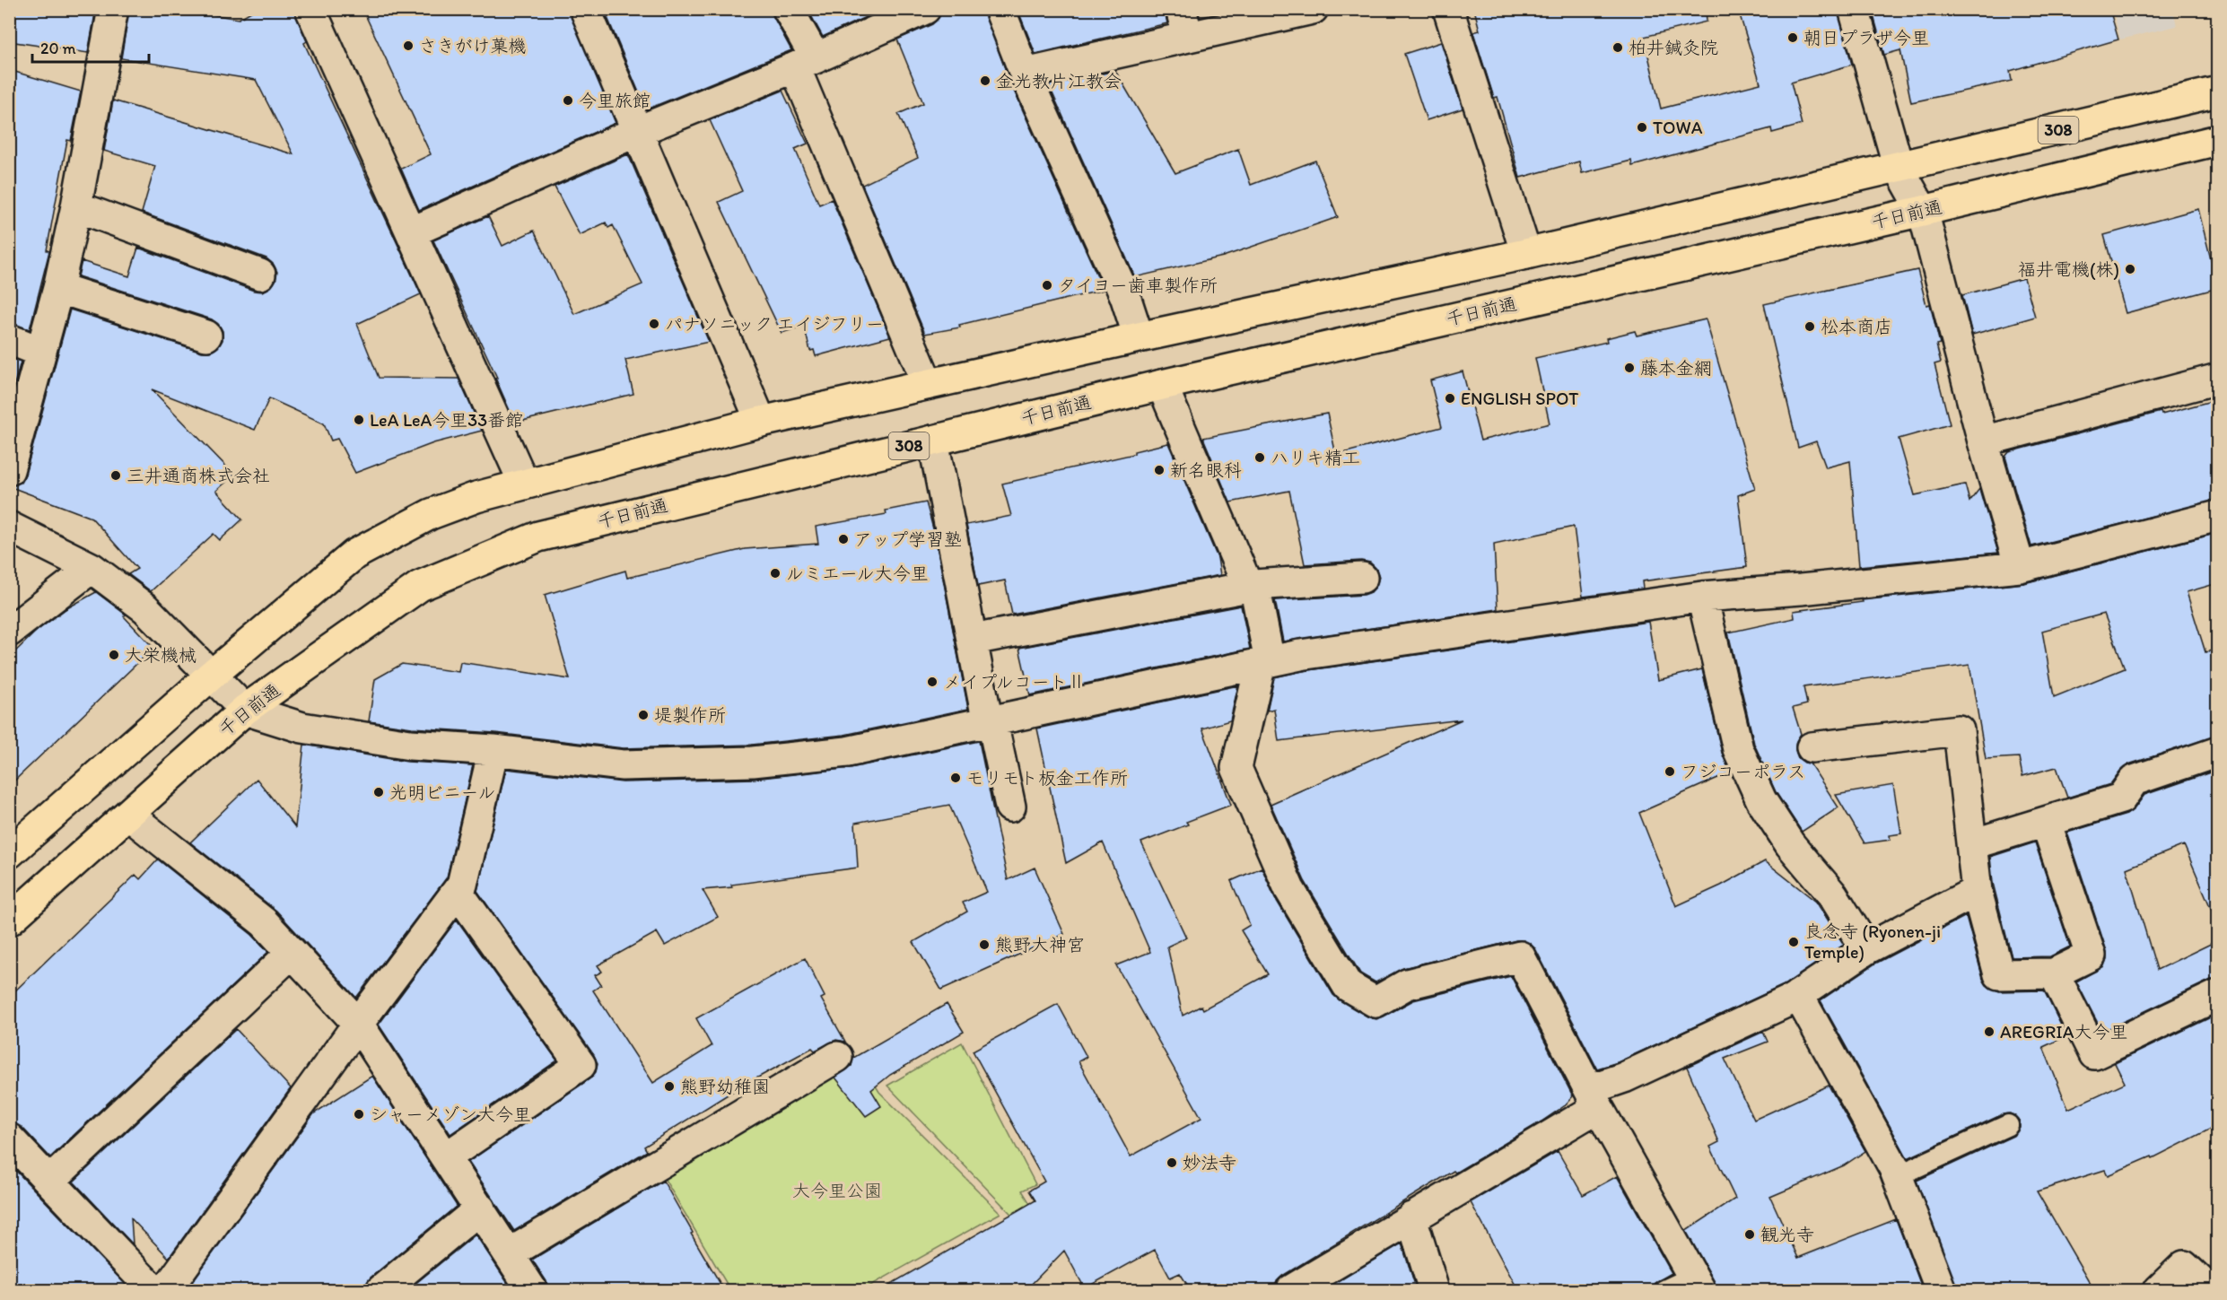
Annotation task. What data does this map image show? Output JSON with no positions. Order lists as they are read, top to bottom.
{
  "streets": {
    "highway": ["308", "千日前通"]
  },
  "parks": ["大今里公園"],
  "places": [
    "朝日プラザ今里",
    "さきがけ菓機",
    "柏井鍼灸院",
    "金光教片江教会",
    "今里旅館",
    "TOWA",
    "福井電機(株)",
    "タイヨー歯車製作所",
    "パナソニック エイジフリー",
    "松本商店",
    "藤本金網",
    "ENGLISH SPOT",
    "LeA LeA今里33番館",
    "ハリキ精工",
    "新名眼科",
    "三井通商株式会社",
    "アップ学習塾",
    "ルミエール大今里",
    "大栄機械",
    "メイプルコートⅡ",
    "堤製作所",
    "フジコーポラス",
    "モリモト板金工作所",
    "光明ビニール",
    "良念寺 (Ryonen-ji Temple)",
    "熊野大神宮",
    "AREGRIA大今里",
    "熊野幼稚園",
    "シャーメゾン大今里",
    "妙法寺",
    "観光寺"
  ],
  "scale_bar": "20 m"
}
